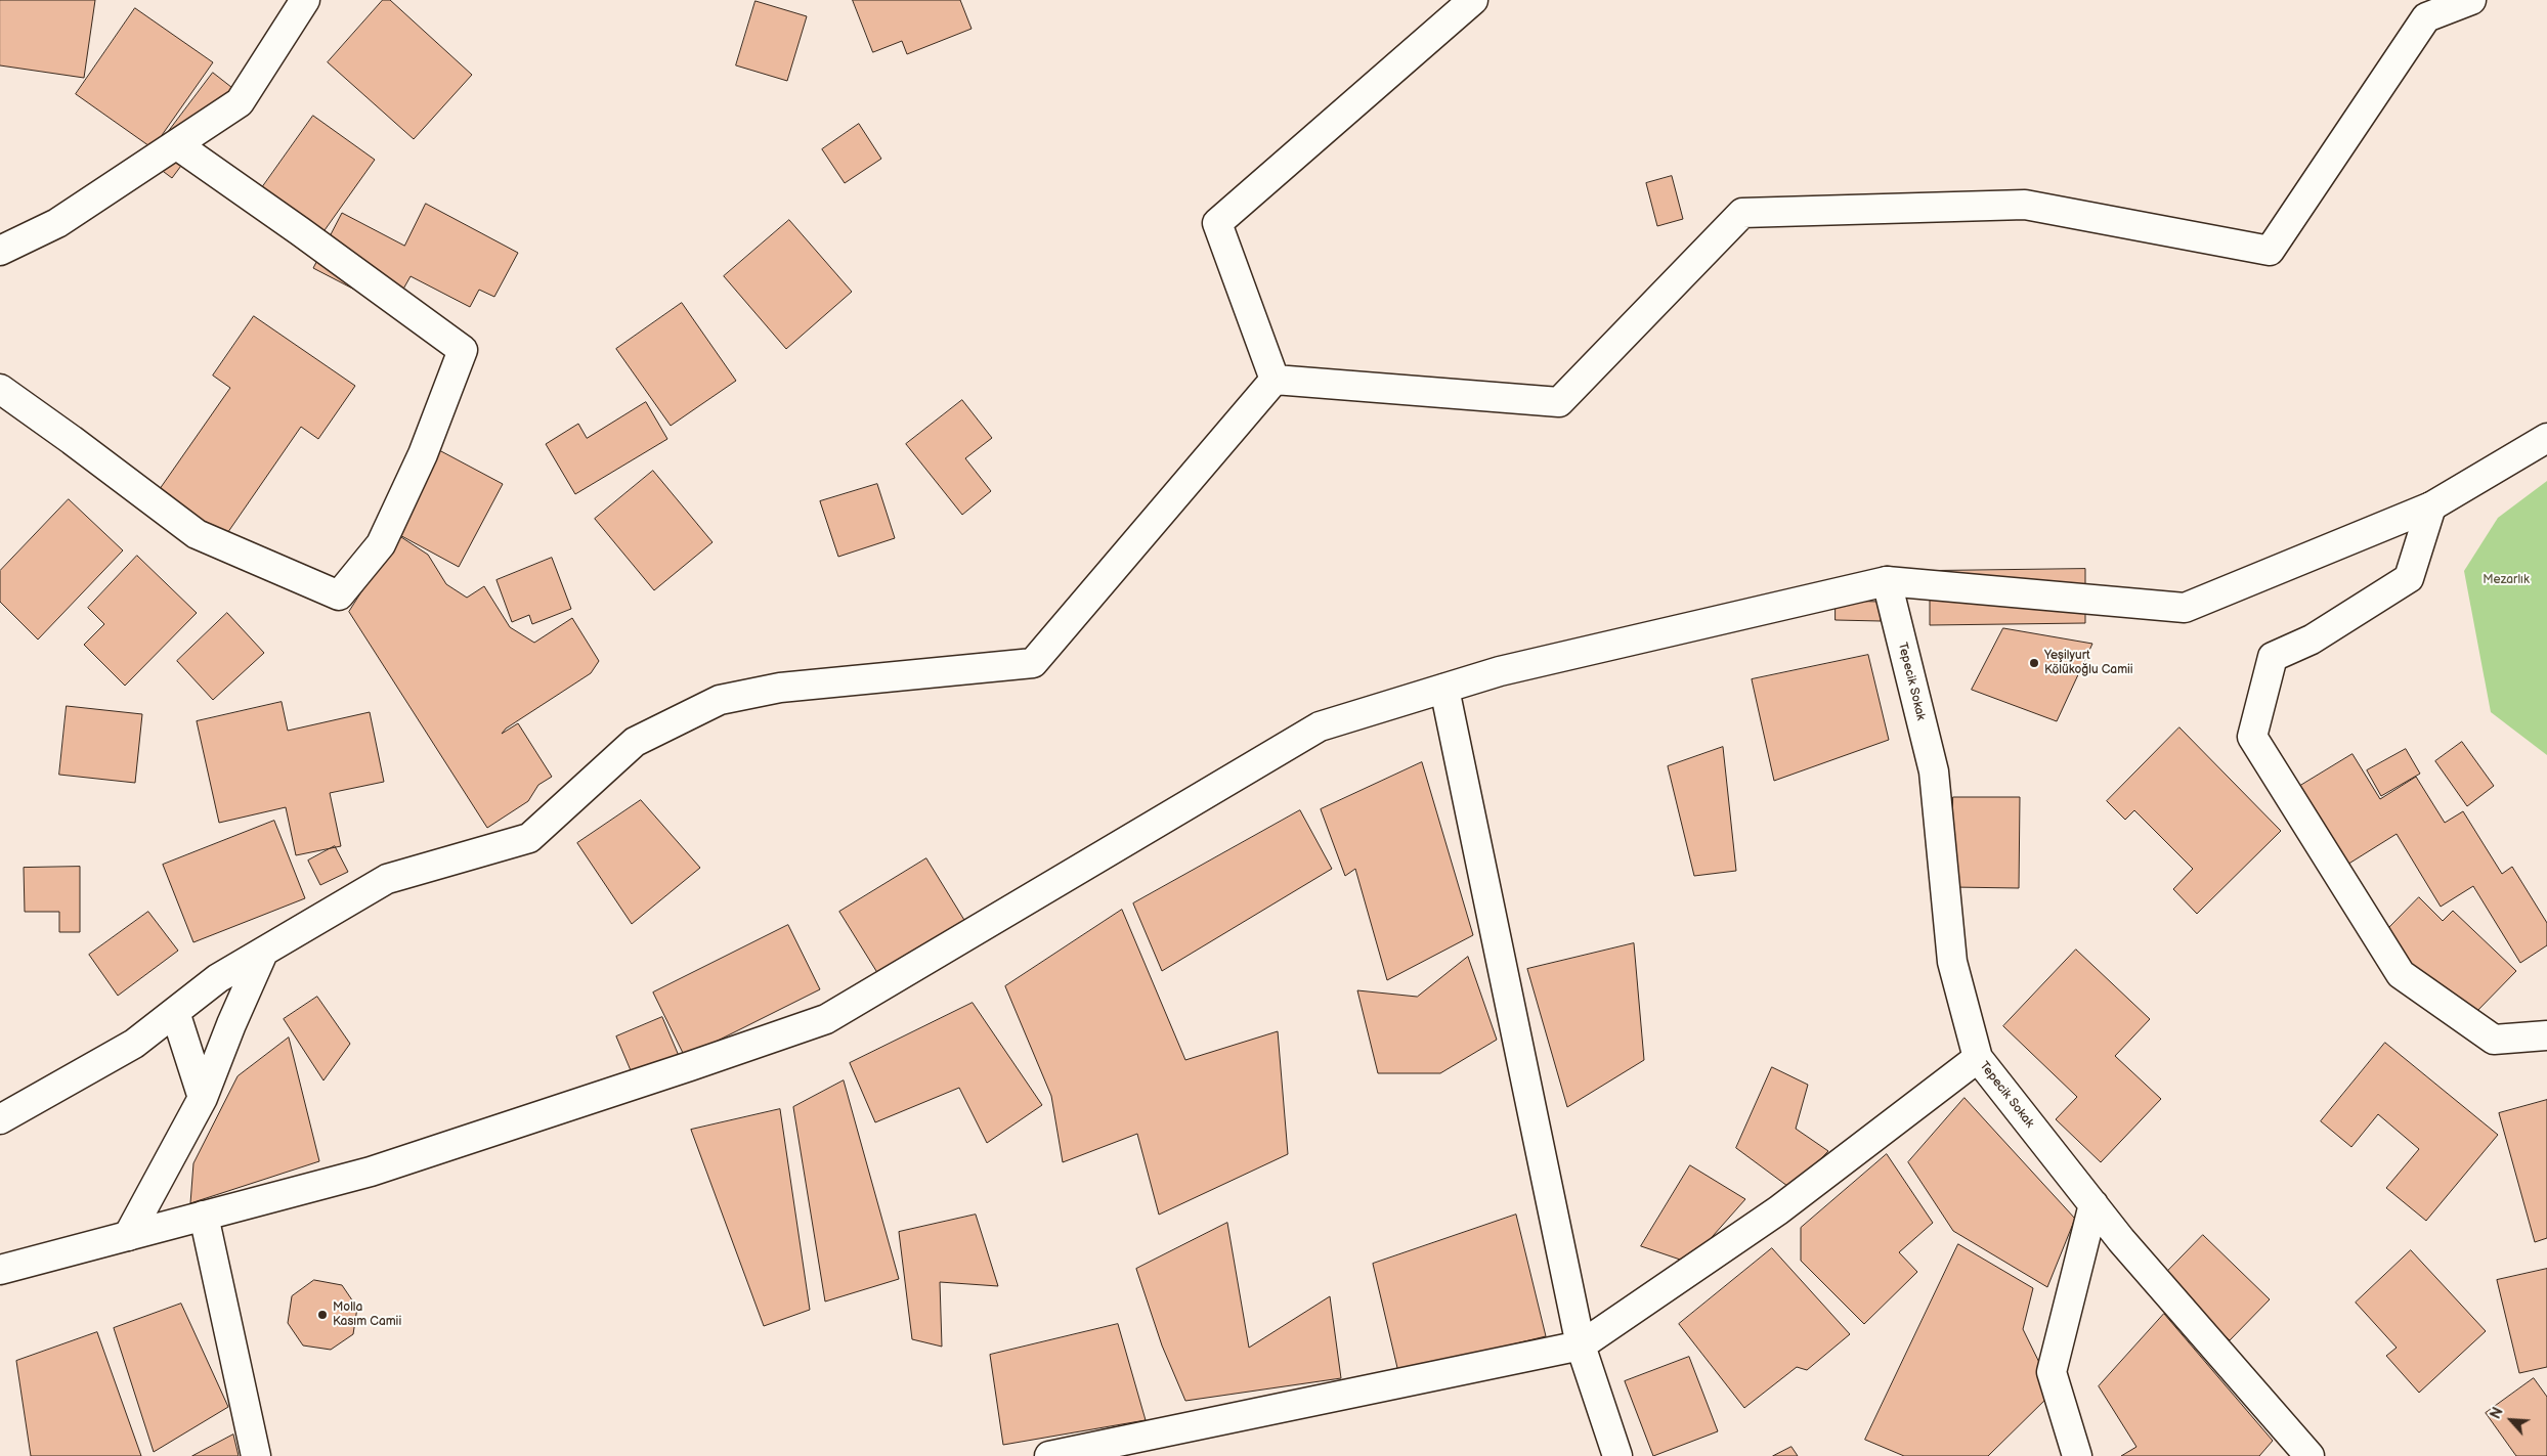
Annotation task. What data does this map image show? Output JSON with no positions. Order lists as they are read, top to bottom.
{
  "streets": {
    "street": ["Tepecik Sokak"]
  },
  "parks": ["Mezarlık"],
  "places": ["Yeşilyurt Kölükoğlu Camii", "Molla Kasım Camii"],
  "north": "top left"
}
